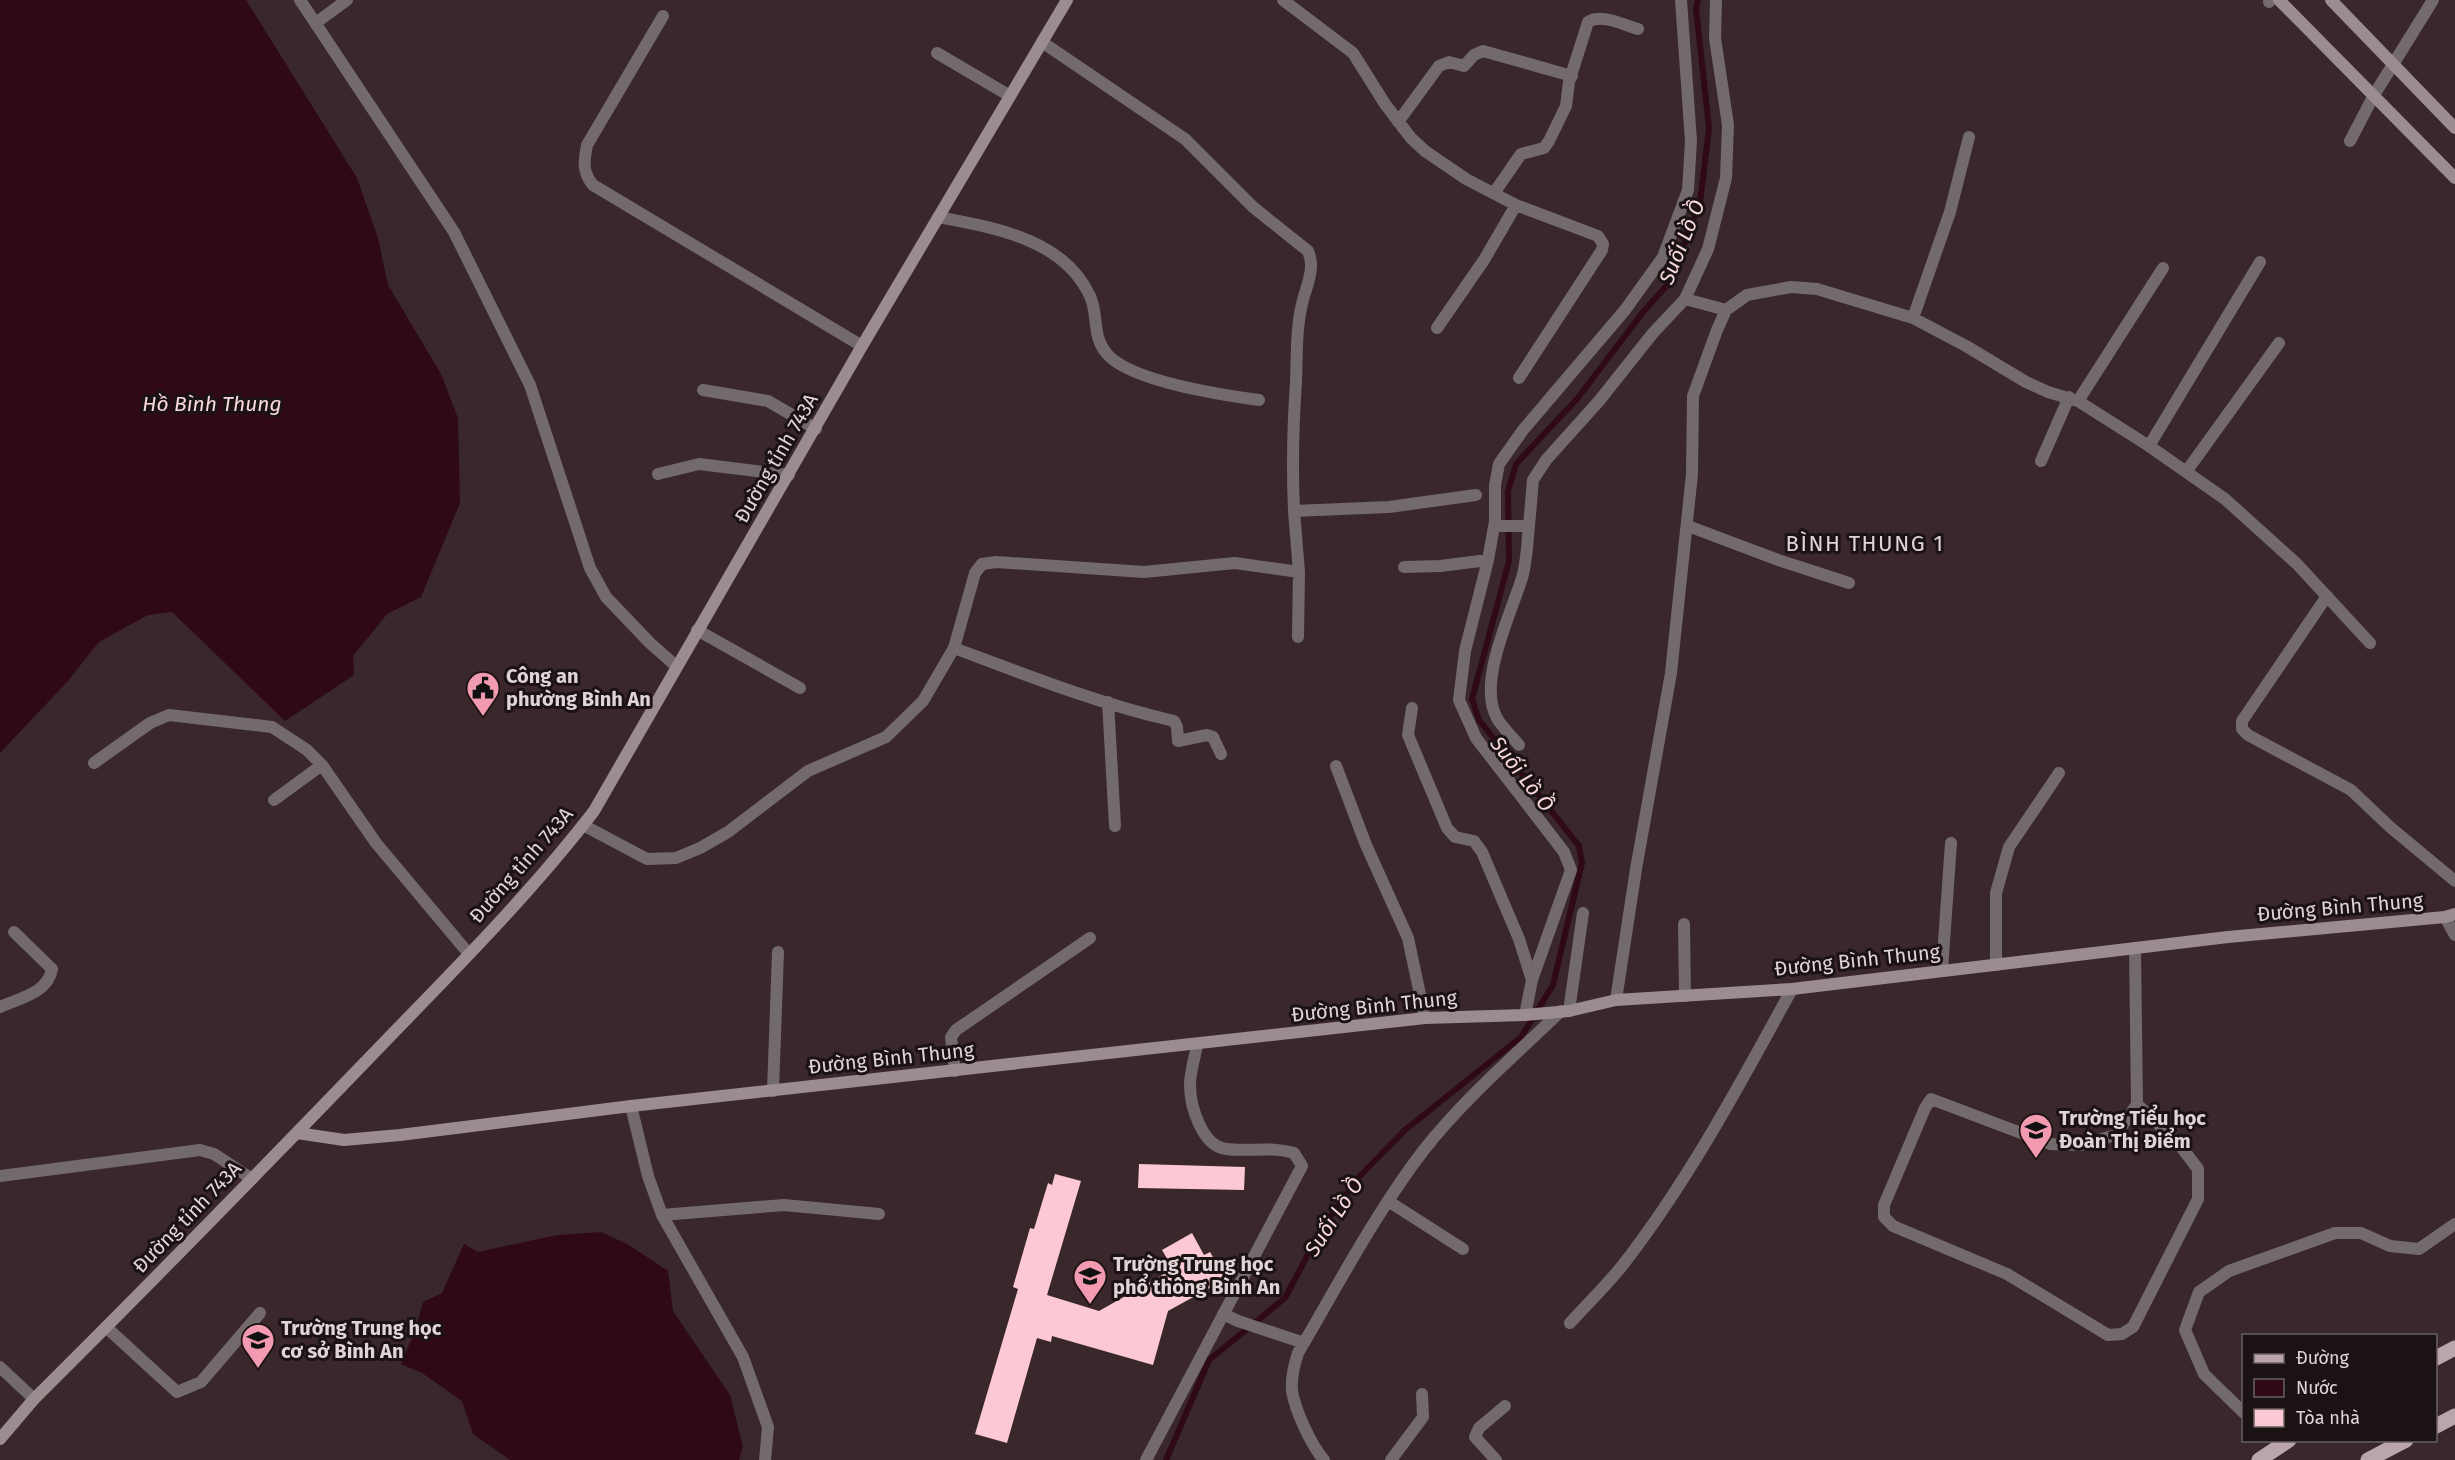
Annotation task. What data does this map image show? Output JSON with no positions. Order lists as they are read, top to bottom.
{
  "streets": {
    "street": ["Đường tỉnh 743A", "Đường Bình Thung"]
  },
  "crossings": [
    ["Đường tỉnh 743A", "Đường Bình Thung"]
  ],
  "districts": ["BÌNH THUNG 1"],
  "water": ["Suối Lồ Ồ", "Hồ Bình Thung"],
  "places": {
    "public building": ["Công an phường Bình An"],
    "school or university": ["Trường Tiểu học Đoàn Thị Điểm", "Trường Trung học phổ thông Bình An", "Trường Trung học cơ sở Bình An"]
  },
  "legend": ["Đường", "Nước", "Tòa nhà"]
}
